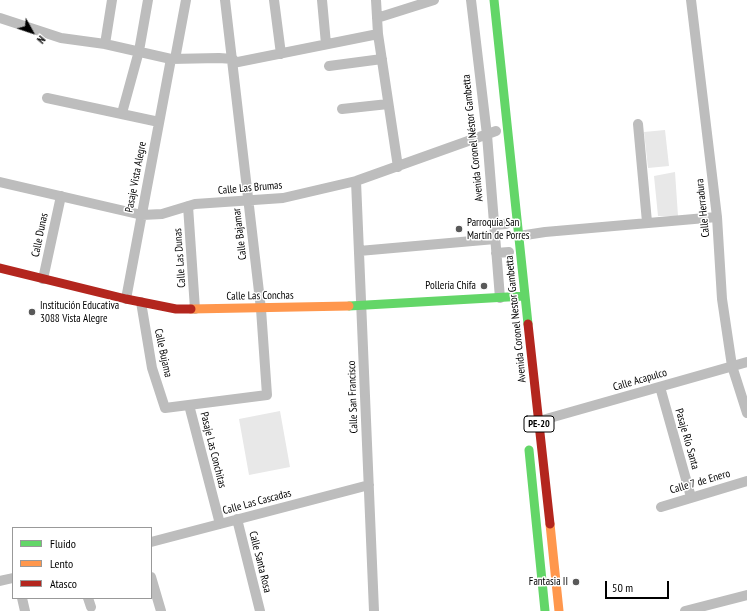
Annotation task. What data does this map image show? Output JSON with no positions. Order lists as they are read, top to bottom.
{
  "streets": {
    "main road": ["Calle Las Conchas", "Avenida Coronel Nestor Gambetta", "PE-20"],
    "street": [
      "Avenida Coronel Néstor Gambetta",
      "Pasaje Vista Alegre",
      "Calle Las Brumas",
      "Calle Herradura",
      "Calle Bajamar",
      "Calle Dunas",
      "Calle Las Dunas",
      "Calle Bujama",
      "Calle Acapulco",
      "Calle San Francisco",
      "Pasaje Río Santa",
      "Pasaje Las Conchitas",
      "Calle 7 de Enero",
      "Calle Las Cascadas",
      "Calle Santa Rosa"
    ]
  },
  "crossings": [
    ["Avenida Coronel Néstor Gambetta", "Calle Las Brumas"],
    ["Avenida Coronel Néstor Gambetta", "Calle Las Conchas"],
    ["Pasaje Vista Alegre", "Calle Las Brumas"],
    ["Pasaje Vista Alegre", "Calle Las Conchas"],
    ["Calle Las Brumas", "Calle Bajamar"],
    ["Calle Las Brumas", "Calle Dunas"],
    ["Calle Las Brumas", "Calle Las Dunas"],
    ["Calle Las Brumas", "Calle San Francisco"],
    ["Calle Herradura", "Calle Acapulco"],
    ["Calle Bajamar", "Calle Las Conchas"],
    ["Calle Bajamar", "Calle Bujama"],
    ["Calle Bajamar", "Pasaje Las Conchitas"],
    ["Calle Dunas", "Calle Las Conchas"],
    ["Calle Las Dunas", "Calle Las Conchas"],
    ["Calle Las Conchas", "Avenida Coronel Nestor Gambetta"],
    ["Calle Las Conchas", "Calle Bujama"],
    ["Calle Las Conchas", "Calle San Francisco"],
    ["Avenida Coronel Nestor Gambetta", "Calle Acapulco"],
    ["Calle Bujama", "Pasaje Las Conchitas"],
    ["Calle Acapulco", "Pasaje Río Santa"],
    ["Calle San Francisco", "Calle Las Cascadas"],
    ["Pasaje Río Santa", "Calle 7 de Enero"],
    ["Pasaje Las Conchitas", "Calle Las Cascadas"],
    ["Calle Las Cascadas", "Calle Santa Rosa"]
  ],
  "places": [
    "Parroquia San Martín de Porres",
    "Polleria Chifa",
    "Institución Educativa 3088 Vista Alegre",
    "Fantasia II"
  ],
  "legend": ["Fluido", "Lento", "Atasco"],
  "scale_bar": "50 m",
  "north": "bottom right"
}
